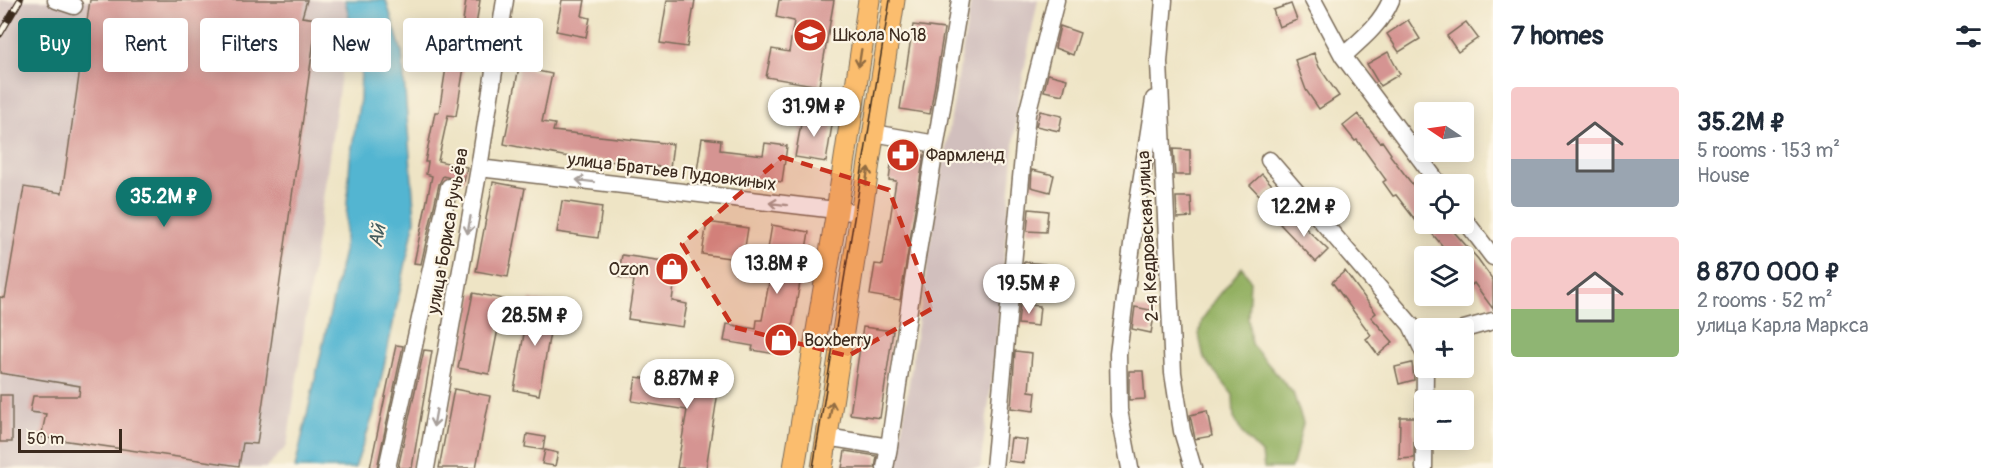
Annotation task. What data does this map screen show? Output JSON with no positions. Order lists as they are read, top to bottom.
{
  "streets": {
    "street": ["улица Братьев Пудовкиных", "улица Бориса Ручьёва", "2-я Кедровская улица"]
  },
  "crossings": [
    ["улица Братьев Пудовкиных", "улица Бориса Ручьёва"]
  ],
  "one_way": ["улица Братьев Пудовкиных"],
  "water": ["Ай"],
  "places": {
    "school or university": ["Школа №18"],
    "pharmacy": ["Фармленд"],
    "shop": ["Ozon", "Boxberry"]
  },
  "scale_bar": "50 m",
  "north": "left",
  "page": {
    "heading": "7 homes",
    "chip": [
      "Buy",
      "Rent",
      "Filters",
      "New",
      "Apartment"
    ],
    "list": [
      {
        "name": "35.2M ₽",
        "note": "5 rooms · 153 m² · House"
      },
      {
        "name": "8 870 000 ₽",
        "note": "2 rooms · 52 m² · улица Карла Маркса"
      }
    ],
    "price": [
      "31.9M ₽",
      "35.2M ₽",
      "12.2M ₽",
      "13.8M ₽",
      "19.5M ₽",
      "28.5M ₽",
      "8.87M ₽"
    ],
    "map_buttons": ["+", "−"],
    "scale": "50 m"
  }
}
